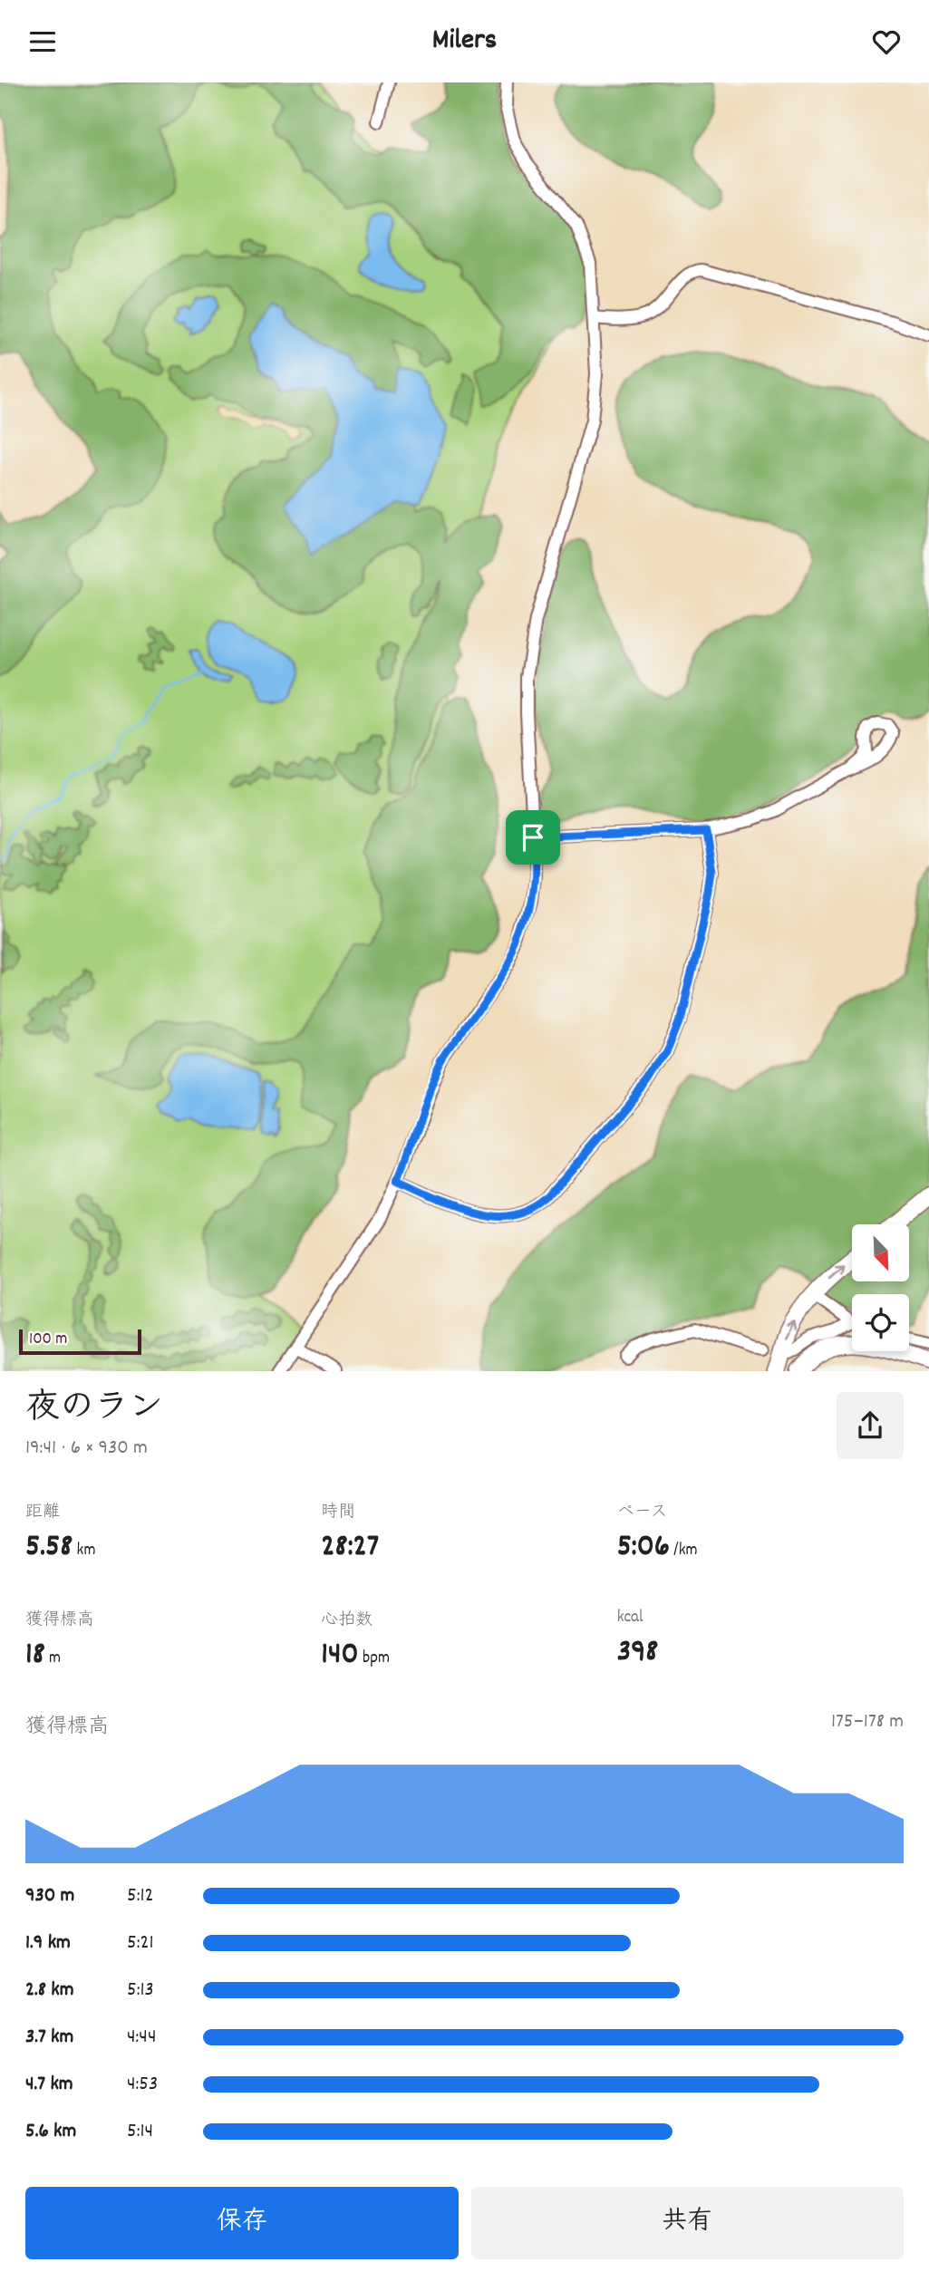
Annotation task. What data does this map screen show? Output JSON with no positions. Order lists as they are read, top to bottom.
{
  "scale_bar": "100 m",
  "north": "bottom right",
  "page": {
    "header": "Milers",
    "scale": "100 m",
    "heading": ["夜のラン", "19:41 · 6 × 930 m"],
    "stats": [
      ["距離", "5.58 km"],
      ["時間", "28:27"],
      ["ペース", "5:06 /km"],
      ["獲得標高", "18 m"],
      ["心拍数", "140 bpm"],
      ["kcal", "398"]
    ],
    "chart": ["獲得標高", "175–178 m"],
    "list": [
      {
        "name": "930 m",
        "note": "5:12"
      },
      {
        "name": "1.9 km",
        "note": "5:21"
      },
      {
        "name": "2.8 km",
        "note": "5:13"
      },
      {
        "name": "3.7 km",
        "note": "4:44"
      },
      {
        "name": "4.7 km",
        "note": "4:53"
      },
      {
        "name": "5.6 km",
        "note": "5:14"
      }
    ],
    "buttons": ["保存", "共有"]
  }
}
